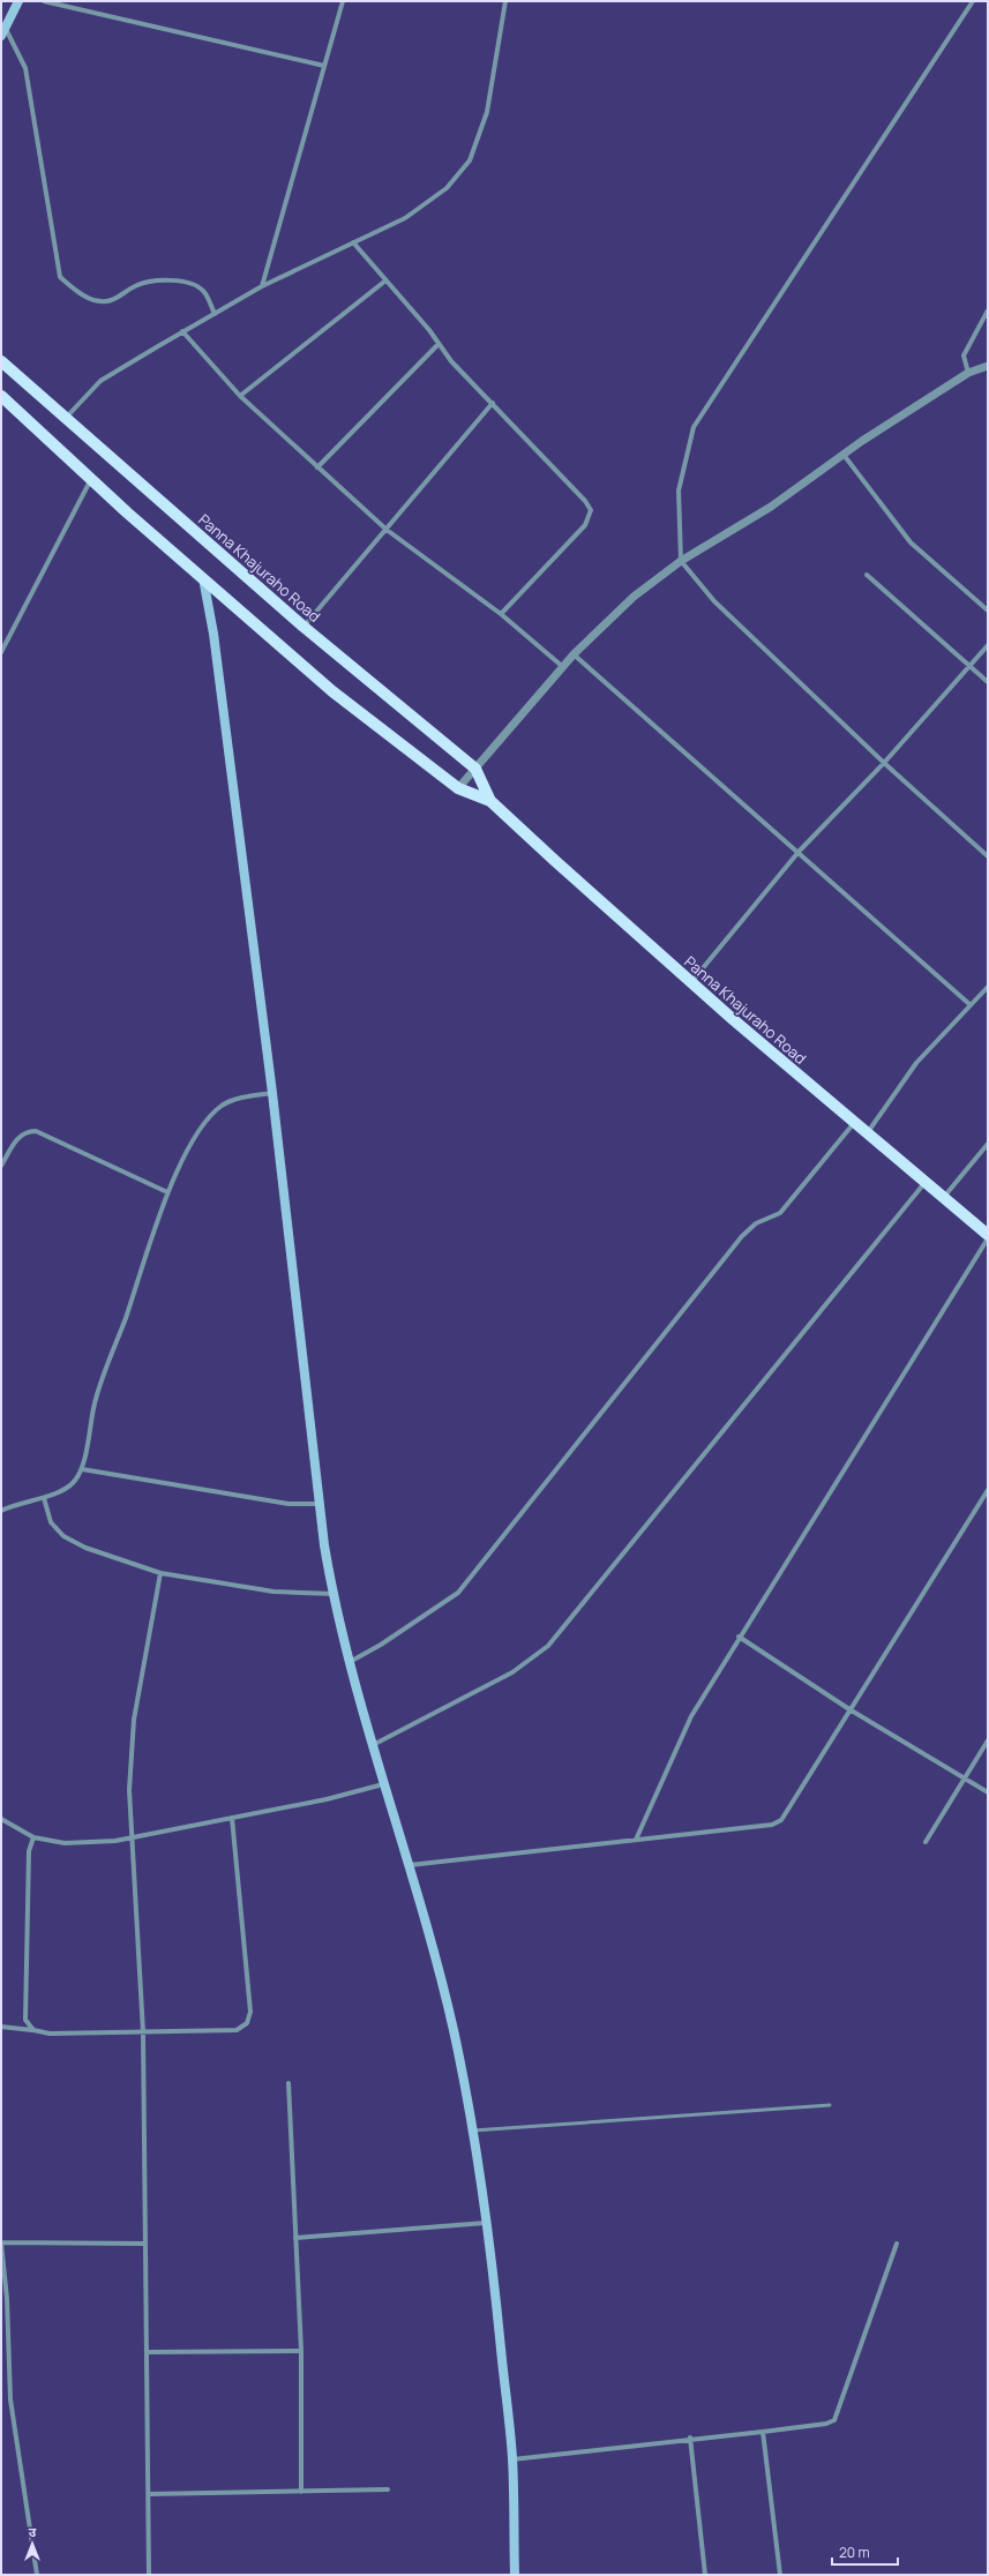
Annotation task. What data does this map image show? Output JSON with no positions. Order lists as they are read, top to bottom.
{
  "streets": {
    "main road": ["Panna Khajuraho Road"]
  },
  "scale_bar": "20 m",
  "north": "top"
}
